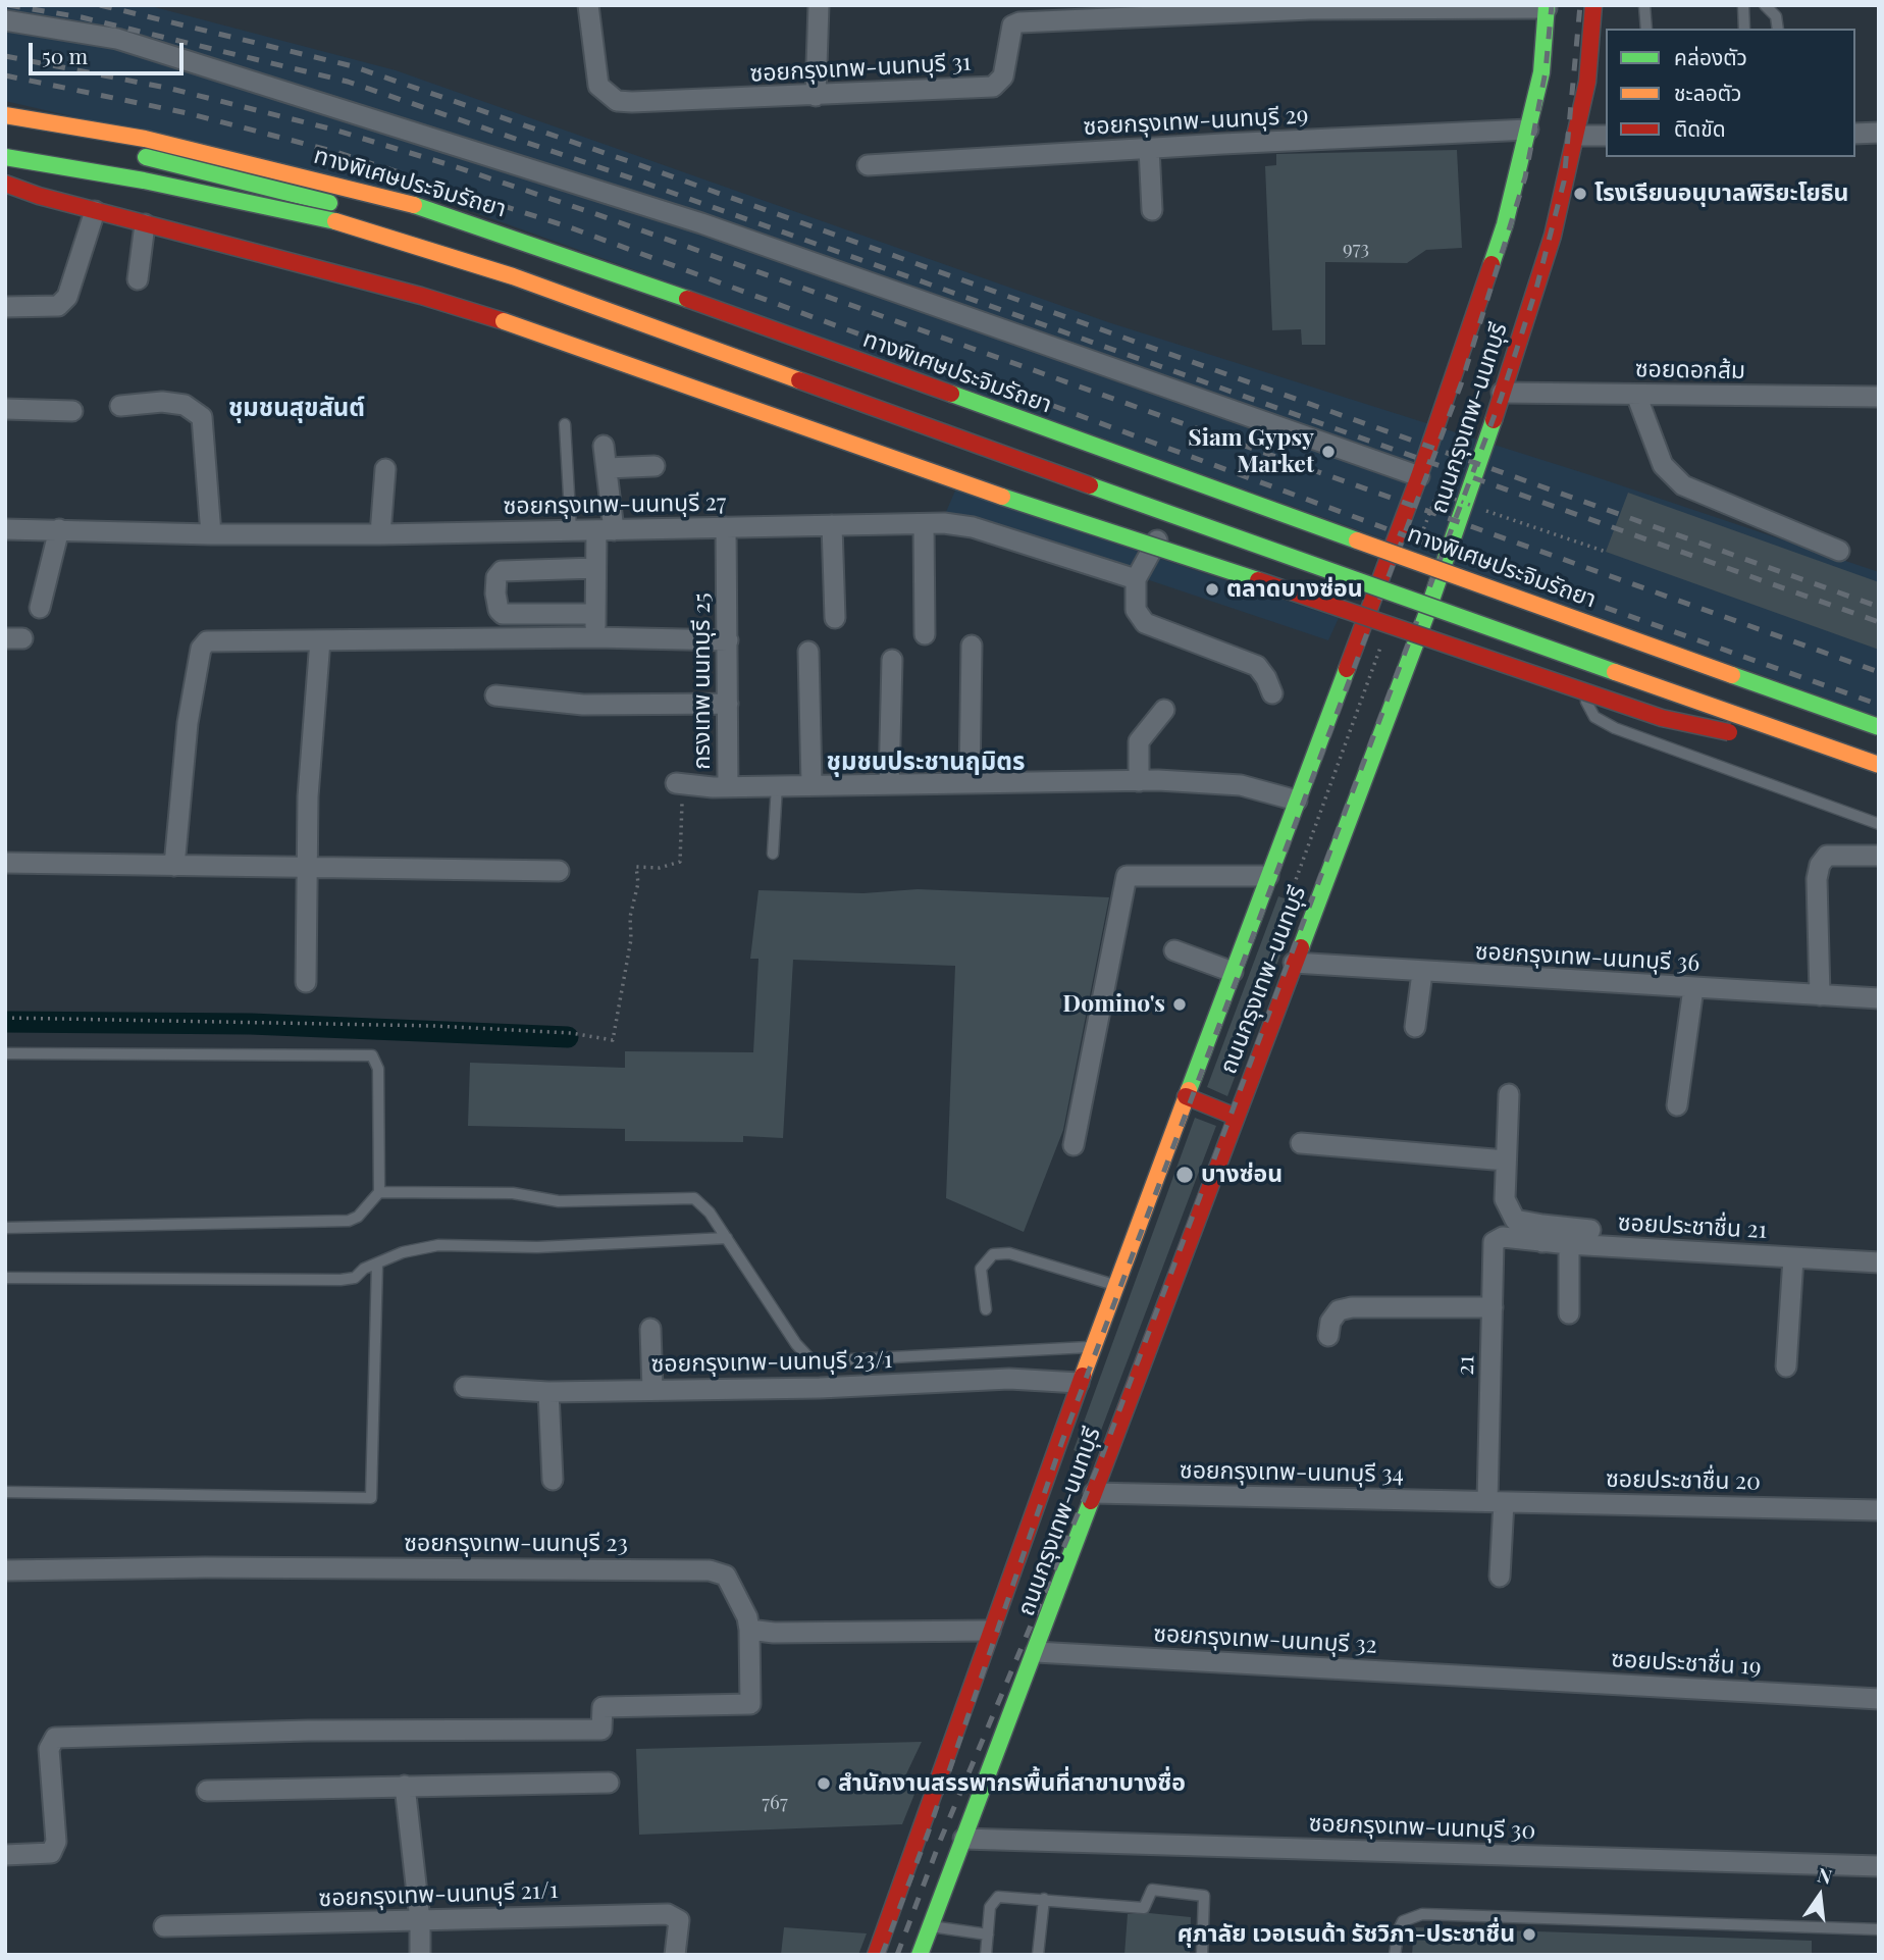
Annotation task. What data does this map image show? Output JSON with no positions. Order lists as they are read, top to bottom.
{
  "streets": {
    "main road": ["ทางพิเศษประจิมรัถยา", "ถนนกรุงเทพ-นนทบุรี"],
    "street": [
      "ซอยกรุงเทพ-นนทบุรี 31",
      "ซอยกรุงเทพ-นนทบุรี 29",
      "ซอยดอกส้ม",
      "ซอยกรุงเทพ-นนทบุรี 27",
      "กรงเทพ นนทบุรี 25",
      "ซอยกรุงเทพ-นนทบุรี 36",
      "ซอยประชาชื่น 21",
      "ซอยกรุงเทพ-นนทบุรี 23/1",
      "21",
      "ซอยกรุงเทพ-นนทบุรี 34",
      "ซอยประชาชื่น 20",
      "ซอยกรุงเทพ-นนทบุรี 23",
      "ซอยกรุงเทพ-นนทบุรี 32",
      "ซอยประชาชื่น 19",
      "ซอยกรุงเทพ-นนทบุรี 30",
      "ซอยกรุงเทพ-นนทบุรี 21/1"
    ]
  },
  "crossings": [
    ["ซอยกรุงเทพ-นนทบุรี 31", "ถนนกรุงเทพ-นนทบุรี"],
    ["ซอยกรุงเทพ-นนทบุรี 29", "ถนนกรุงเทพ-นนทบุรี"],
    ["ซอยดอกส้ม", "ถนนกรุงเทพ-นนทบุรี"],
    ["ถนนกรุงเทพ-นนทบุรี", "กรงเทพ นนทบุรี 25"],
    ["ถนนกรุงเทพ-นนทบุรี", "ซอยกรุงเทพ-นนทบุรี 36"],
    ["ถนนกรุงเทพ-นนทบุรี", "ซอยกรุงเทพ-นนทบุรี 23/1"],
    ["ถนนกรุงเทพ-นนทบุรี", "ซอยกรุงเทพ-นนทบุรี 34"],
    ["ถนนกรุงเทพ-นนทบุรี", "ซอยกรุงเทพ-นนทบุรี 32"],
    ["ถนนกรุงเทพ-นนทบุรี", "ซอยกรุงเทพ-นนทบุรี 30"],
    ["ซอยกรุงเทพ-นนทบุรี 27", "กรงเทพ นนทบุรี 25"],
    ["ซอยประชาชื่น 21", "21"],
    ["21", "ซอยกรุงเทพ-นนทบุรี 34"],
    ["21", "ซอยประชาชื่น 20"],
    ["ซอยกรุงเทพ-นนทบุรี 34", "ซอยประชาชื่น 20"],
    ["ซอยกรุงเทพ-นนทบุรี 32", "ซอยประชาชื่น 19"]
  ],
  "districts": ["ชุมชนสุขสันต์", "ชุมชนประชานฤมิตร"],
  "places": [
    "โรงเรียนอนุบาลพิริยะโยธิน",
    "Siam Gypsy Market",
    "ตลาดบางซ่อน",
    "Domino's",
    "บางซ่อน",
    "สำนักงานสรรพากรพื้นที่สาขาบางซื่อ",
    "ศุภาลัย เวอเรนด้า รัชวิภา-ประชาชื่น"
  ],
  "house_numbers": ["973", "767"],
  "legend": ["คล่องตัว", "ชะลอตัว", "ติดขัด"],
  "scale_bar": "50 m",
  "north": "top"
}
